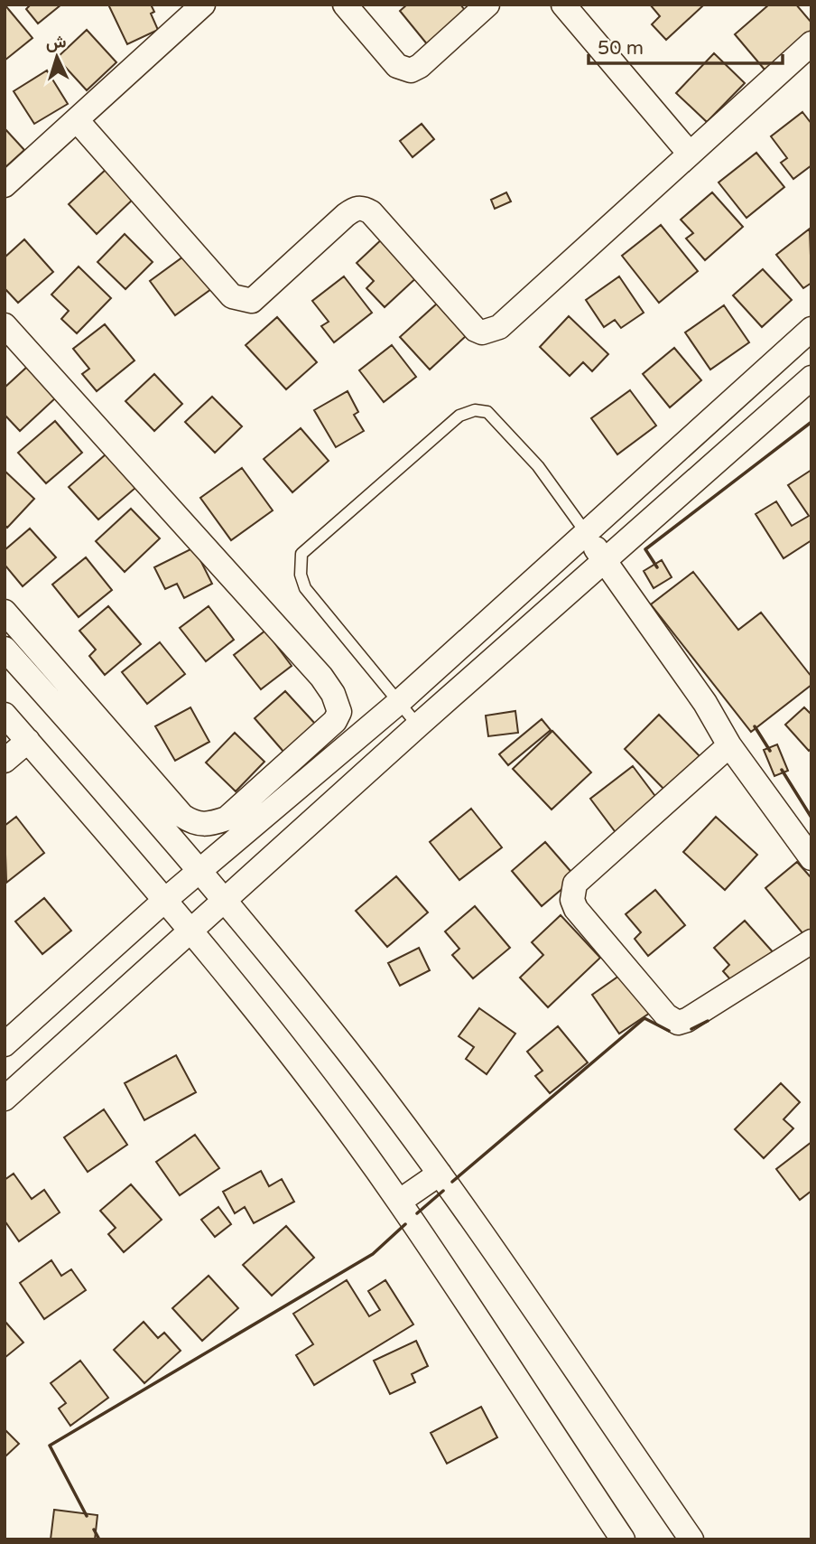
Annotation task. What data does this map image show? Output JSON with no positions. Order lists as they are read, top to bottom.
{
  "scale_bar": "50 m",
  "north": "top"
}
